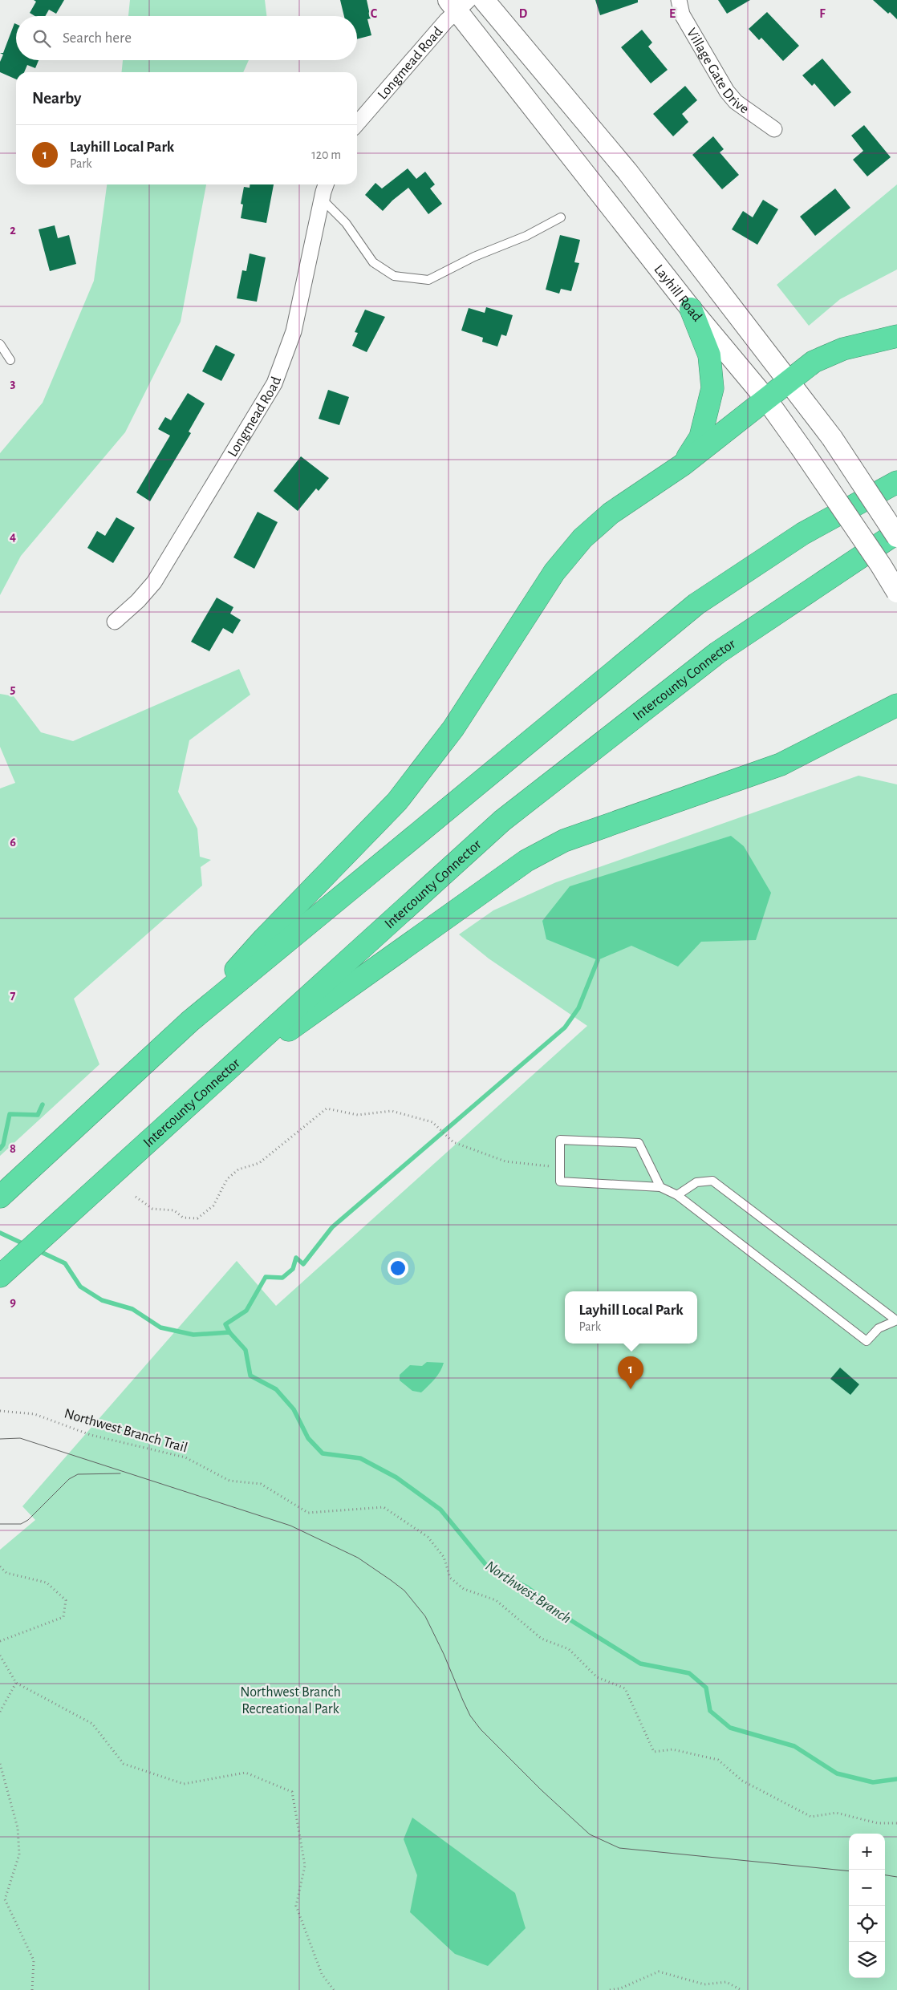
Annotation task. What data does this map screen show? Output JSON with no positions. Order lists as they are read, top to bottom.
{
  "streets": {
    "highway": ["Intercounty Connector"],
    "main road": ["Layhill Road"],
    "street": ["Longmead Road", "Village Gate Drive"],
    "path": ["Northwest Branch Trail"]
  },
  "crossings": [
    ["Longmead Road", "Layhill Road"]
  ],
  "water": ["Northwest Branch"],
  "parks": ["Northwest Branch Recreational Park"],
  "page": {
    "search": "Search here",
    "heading": "Nearby",
    "list": [
      {
        "mark": "1",
        "name": "Layhill Local Park",
        "note": "Park",
        "value": "120 m"
      }
    ],
    "popup": ["Layhill Local Park", "Park"],
    "pins": "1",
    "map_buttons": ["+", "−"]
  },
  "grid": {
    "columns": [
      "C",
      "D",
      "E",
      "F"
    ],
    "rows": [
      "2",
      "3",
      "4",
      "5",
      "6",
      "7",
      "8",
      "9"
    ]
  }
}
